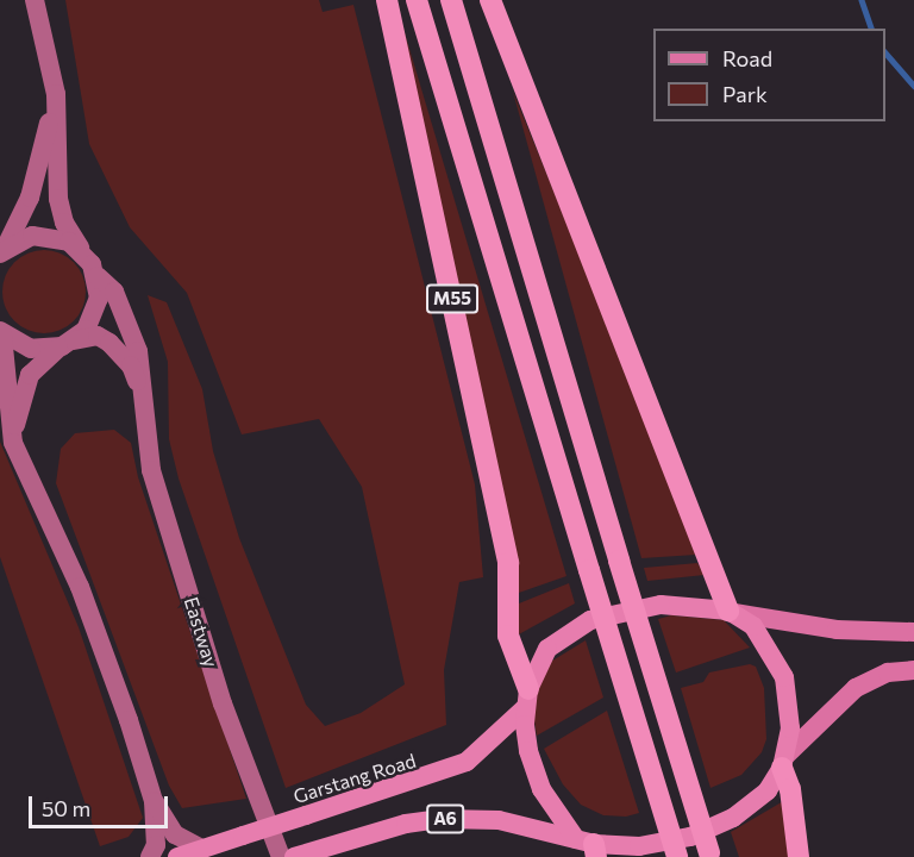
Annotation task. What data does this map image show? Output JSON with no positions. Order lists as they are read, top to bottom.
{
  "streets": {
    "highway": ["M55", "Garstang Road", "A6"],
    "main road": ["Eastway"]
  },
  "crossings": [
    ["M55", "Garstang Road"],
    ["M55", "A6"],
    ["Garstang Road", "A6"]
  ],
  "legend": ["Road", "Park"],
  "scale_bar": "50 m"
}
